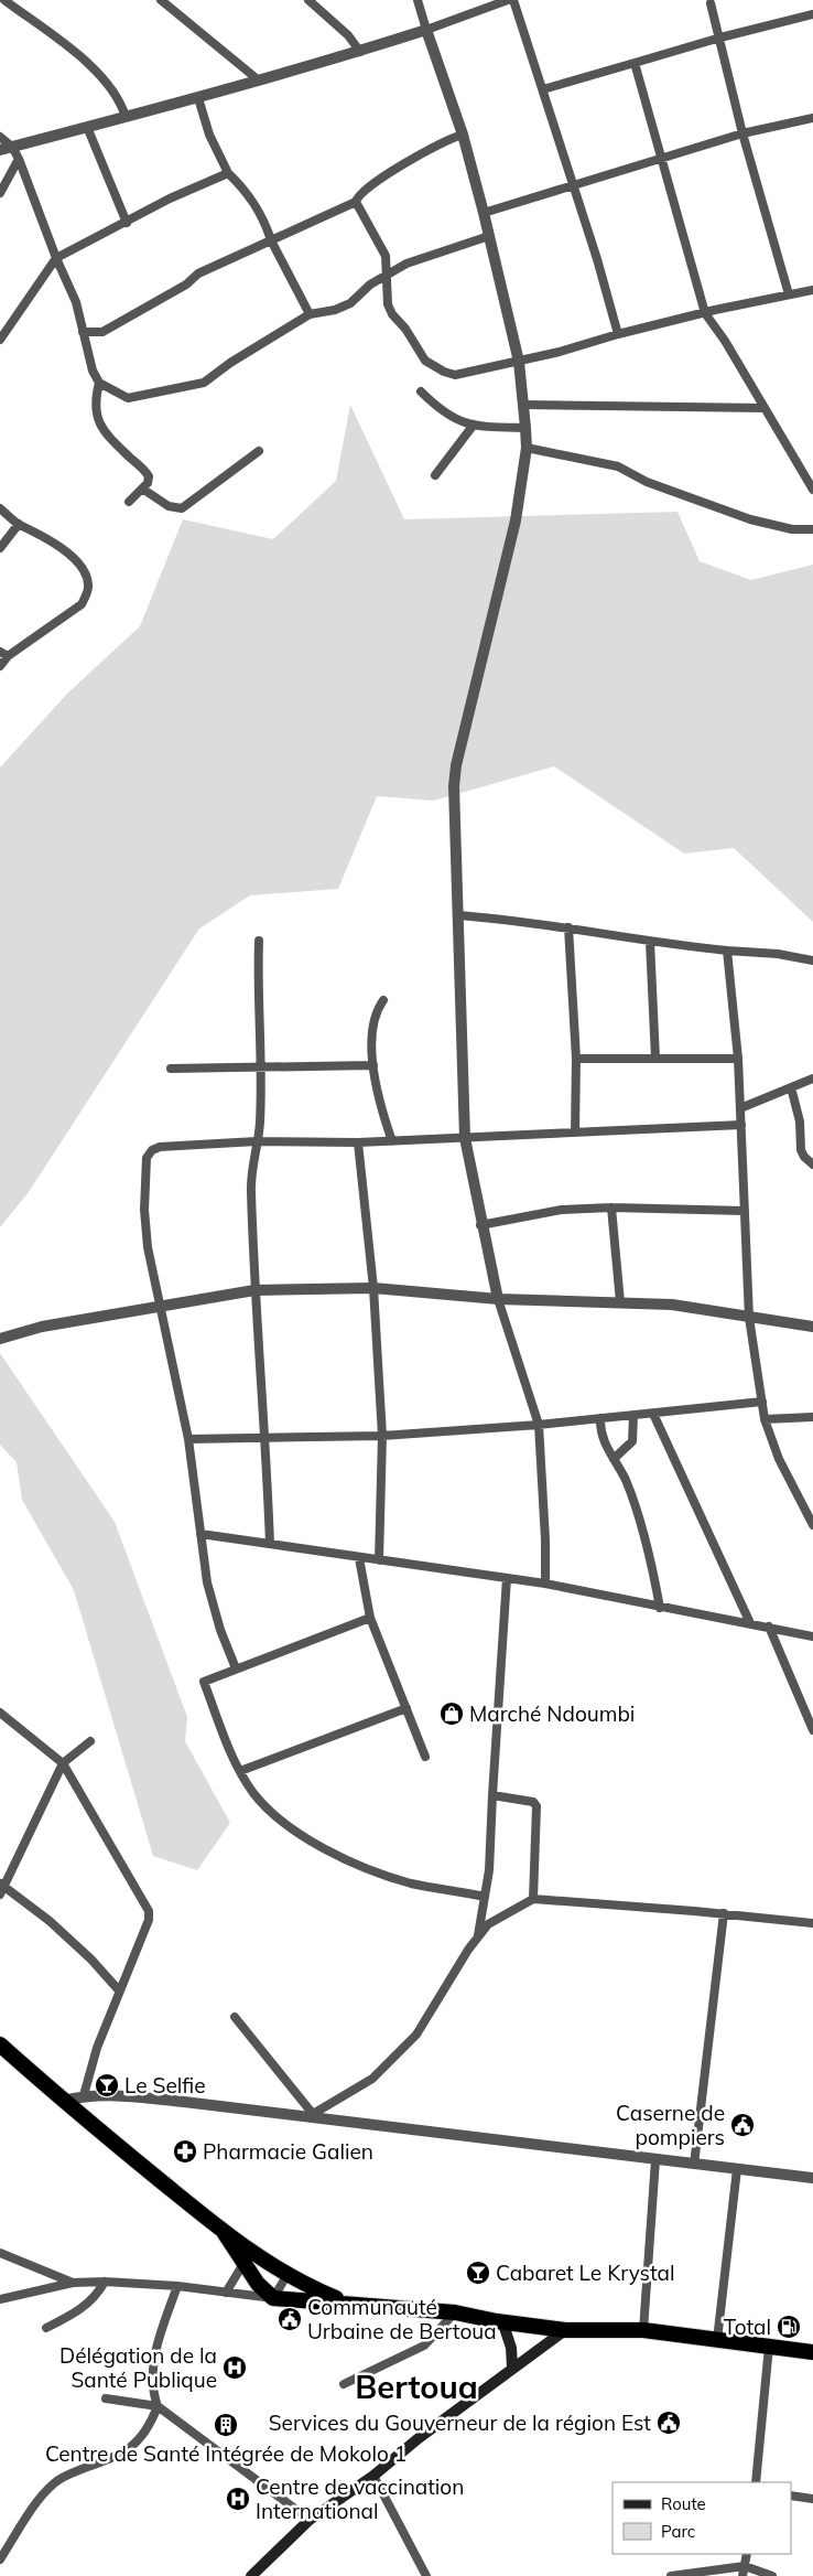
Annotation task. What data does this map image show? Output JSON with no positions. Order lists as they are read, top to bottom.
{
  "districts": ["Bertoua"],
  "places": {
    "shop": ["Marché Ndoumbi"],
    "bar": ["Le Selfie", "Cabaret Le Krystal"],
    "public building": ["Caserne de pompiers", "Communauté Urbaine de Bertoua", "Services du Gouverneur de la région Est"],
    "pharmacy": ["Pharmacie Galien"],
    "fuel station": ["Total"],
    "hospital": ["Délégation de la Santé Publique", "Centre de vaccination International"],
    "building": ["Centre de Santé Intégrée de Mokolo 1"]
  },
  "legend": ["Route", "Parc"]
}
